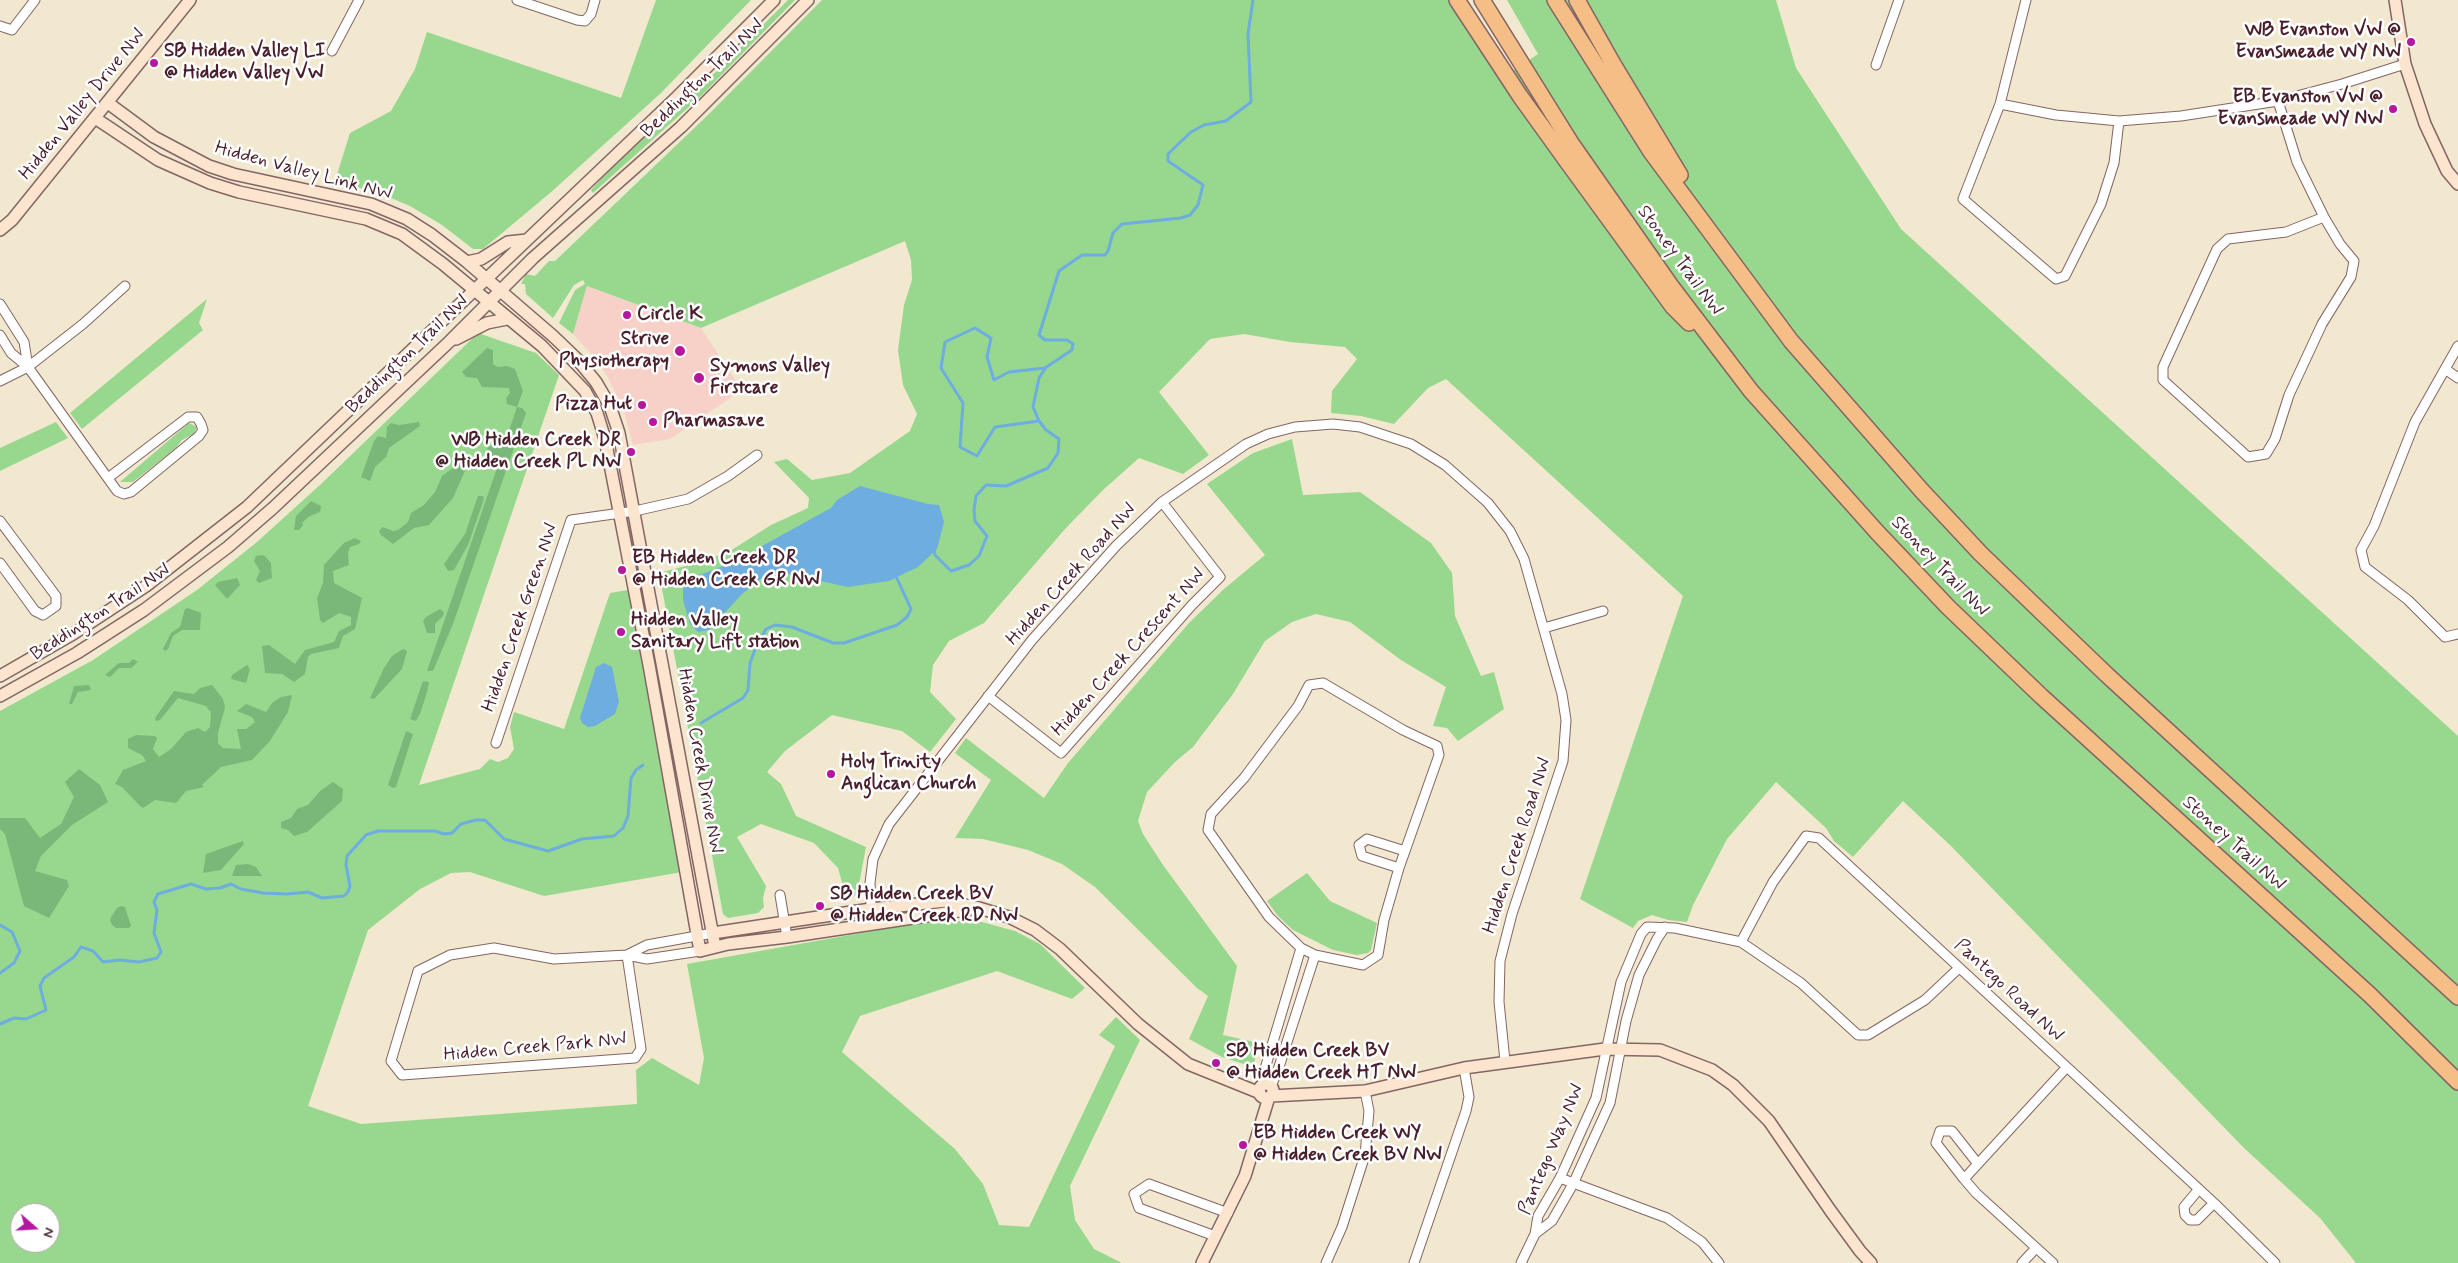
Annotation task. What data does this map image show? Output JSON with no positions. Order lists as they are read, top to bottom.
{
  "streets": {
    "highway": ["Stoney Trail NW"],
    "street": [
      "Beddington Trail NW",
      "Hidden Valley Drive NW",
      "Hidden Valley Link NW",
      "Hidden Creek Road NW",
      "Hidden Creek Green NW",
      "Hidden Creek Crescent NW",
      "Hidden Creek Drive NW",
      "Pantego Road NW",
      "Hidden Creek Park NW",
      "Pantego Way NW"
    ]
  },
  "crossings": [
    ["Beddington Trail NW", "Hidden Valley Link NW"],
    ["Beddington Trail NW", "Hidden Creek Drive NW"],
    ["Hidden Valley Drive NW", "Hidden Valley Link NW"],
    ["Hidden Valley Link NW", "Hidden Creek Drive NW"],
    ["Hidden Creek Road NW", "Hidden Creek Crescent NW"],
    ["Hidden Creek Green NW", "Hidden Creek Drive NW"]
  ],
  "places": [
    "WB Evanston VW @ Evansmeade WY NW",
    "SB Hidden Valley LI @ Hidden Valley VW",
    "EB Evanston VW @ Evansmeade WY NW",
    "Circle K",
    "Strive Physiotherapy",
    "Symons Valley Firstcare",
    "Pizza Hut",
    "Pharmasave",
    "WB Hidden Creek DR @ Hidden Creek PL NW",
    "EB Hidden Creek DR @ Hidden Creek GR NW",
    "Hidden Valley Sanitary Lift station",
    "Holy Trinity Anglican Church",
    "SB Hidden Creek BV @ Hidden Creek RD NW",
    "SB Hidden Creek BV @ Hidden Creek HT NW",
    "EB Hidden Creek WY @ Hidden Creek BV NW"
  ],
  "north": "right"
}
